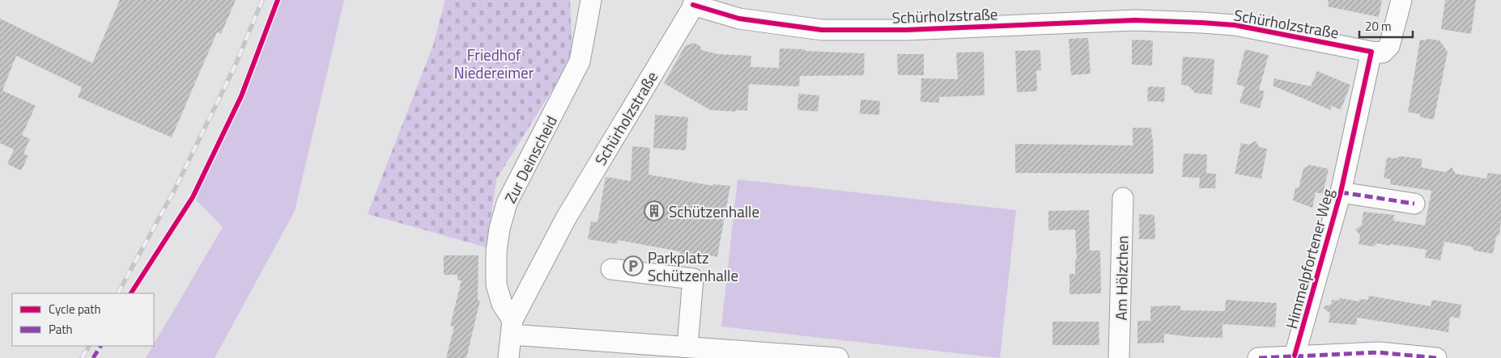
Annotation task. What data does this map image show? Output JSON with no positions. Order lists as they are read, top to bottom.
{
  "streets": {
    "street": [
      "Schürholzstraße",
      "Zur Deinscheid",
      "Himmelpfortener Weg",
      "Am Hölzchen"
    ]
  },
  "crossings": [
    ["Schürholzstraße", "Zur Deinscheid"],
    ["Schürholzstraße", "Himmelpfortener Weg"]
  ],
  "parks": ["Friedhof Niedereimer"],
  "places": {
    "building": ["Schützenhalle"],
    "parking": ["Parkplatz Schützenhalle"]
  },
  "legend": ["Cycle path", "Path"],
  "scale_bar": "20 m"
}
